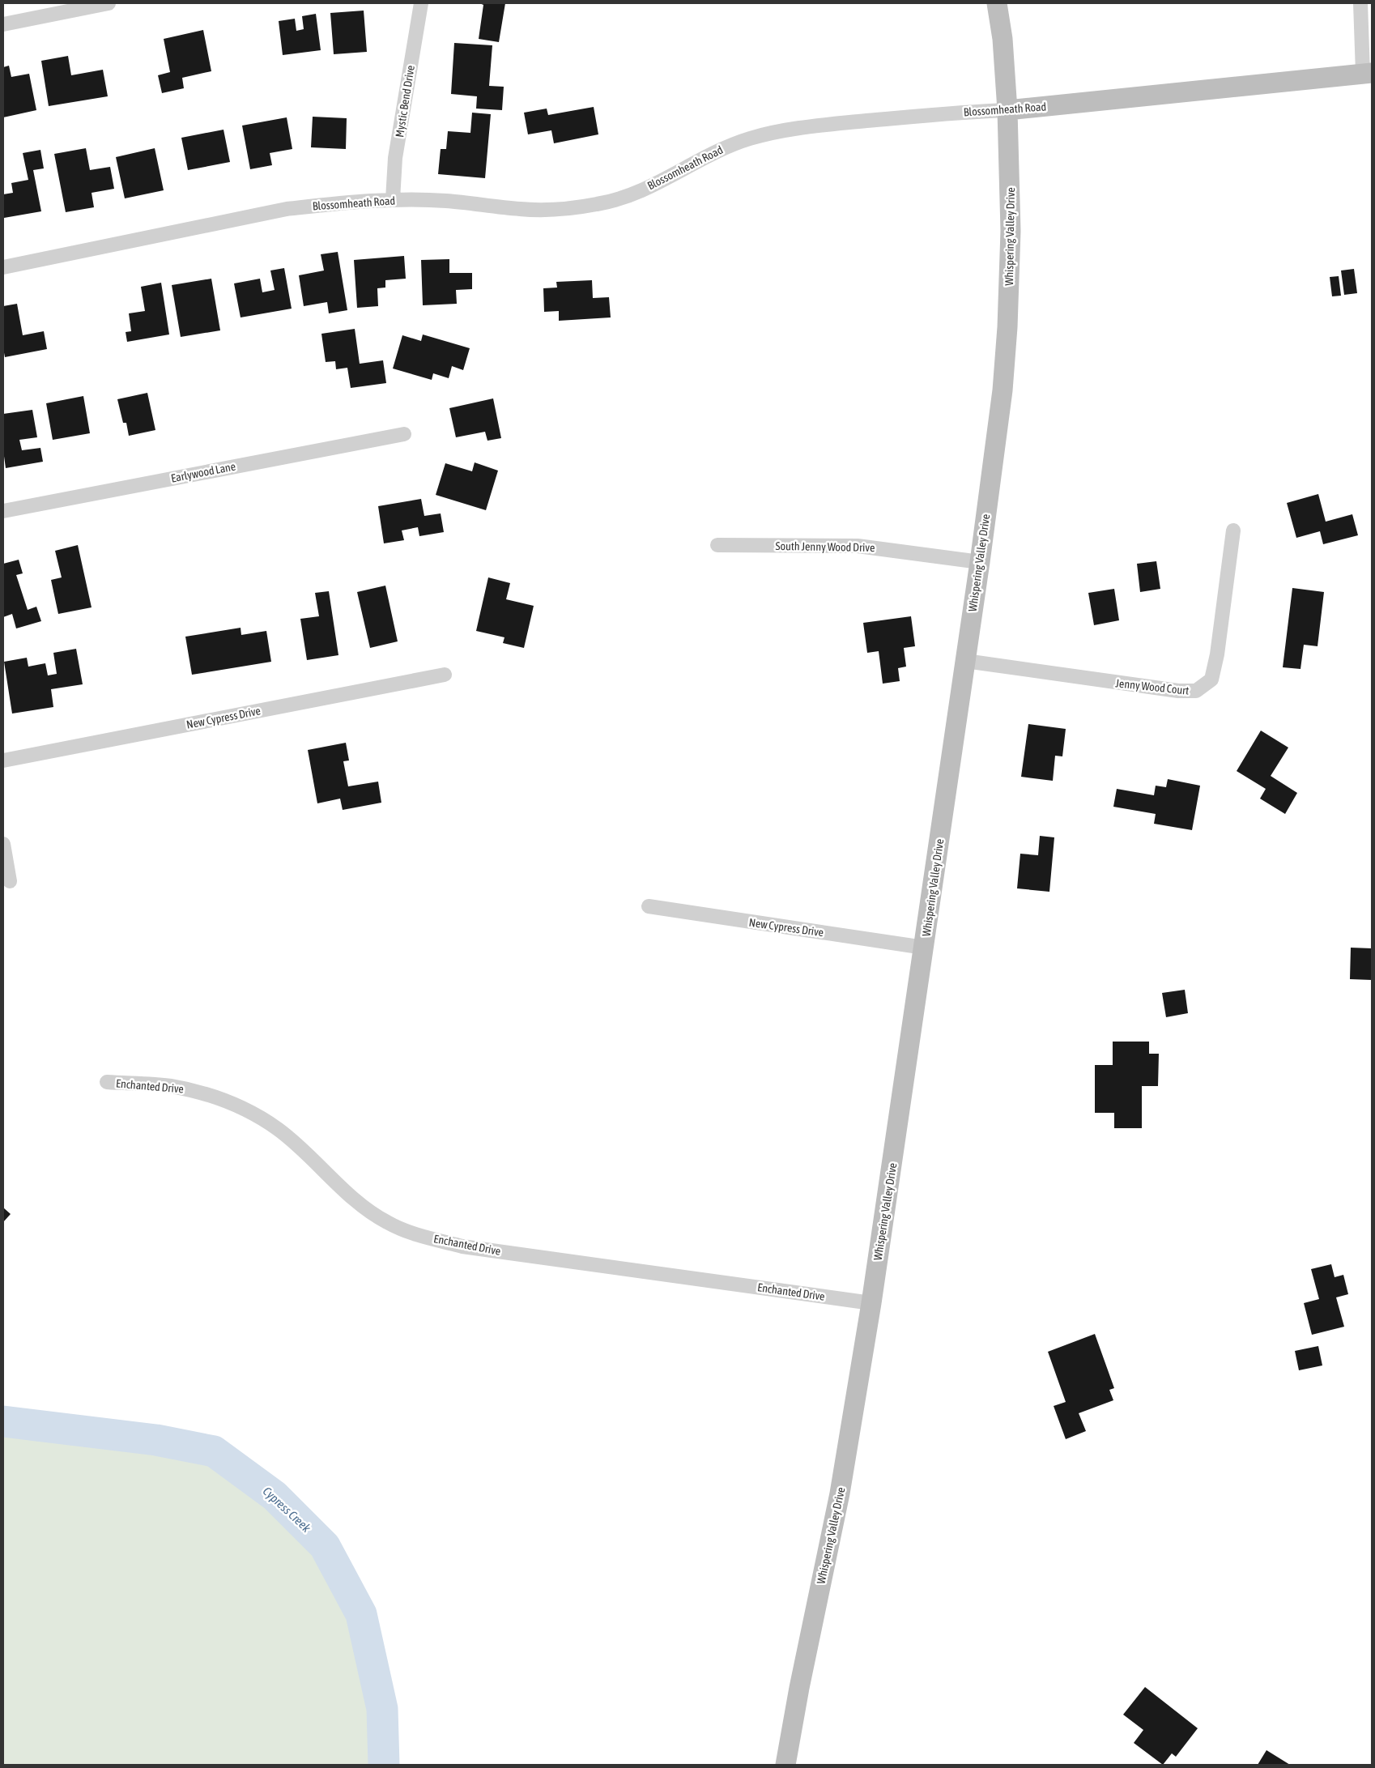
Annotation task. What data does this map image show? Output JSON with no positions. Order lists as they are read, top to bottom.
{
  "streets": {
    "street": [
      "Mystic Bend Drive",
      "Blossomheath Road",
      "Whispering Valley Drive",
      "Earlywood Lane",
      "South Jenny Wood Drive",
      "Jenny Wood Court",
      "New Cypress Drive",
      "Enchanted Drive"
    ]
  },
  "crossings": [
    ["Mystic Bend Drive", "Blossomheath Road"],
    ["Blossomheath Road", "Whispering Valley Drive"],
    ["Whispering Valley Drive", "South Jenny Wood Drive"],
    ["Whispering Valley Drive", "Jenny Wood Court"],
    ["Whispering Valley Drive", "New Cypress Drive"],
    ["Whispering Valley Drive", "Enchanted Drive"]
  ],
  "water": ["Cypress Creek"]
}
